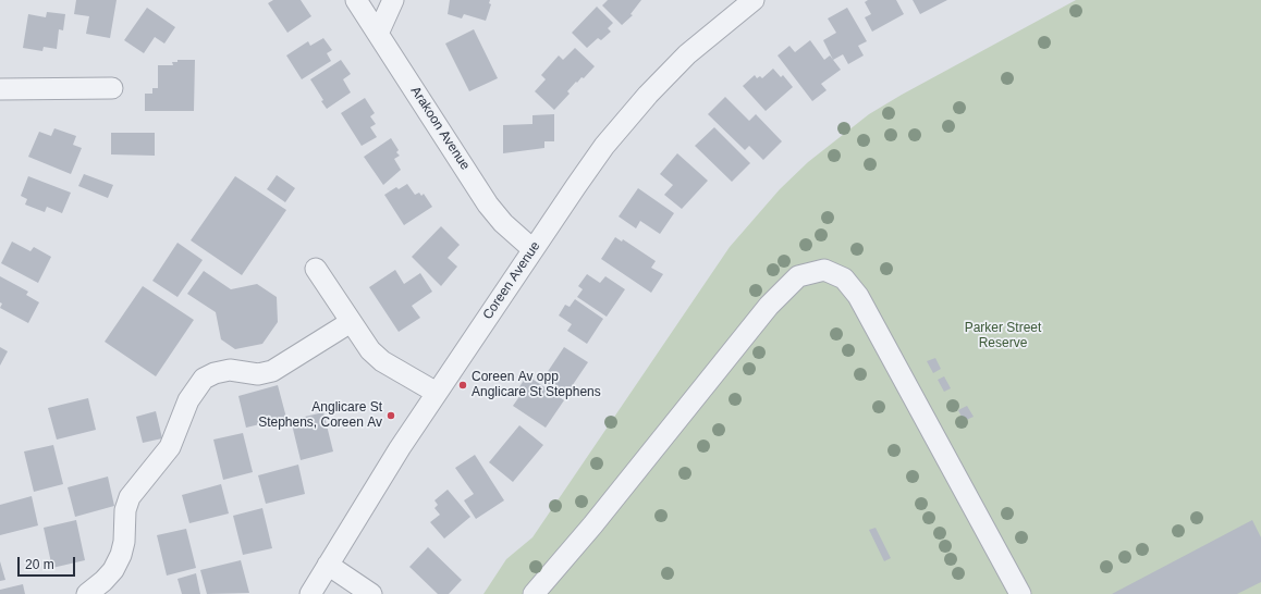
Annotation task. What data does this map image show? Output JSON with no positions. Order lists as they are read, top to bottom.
{
  "streets": {
    "street": ["Arakoon Avenue", "Coreen Avenue"]
  },
  "crossings": [
    ["Arakoon Avenue", "Coreen Avenue"]
  ],
  "parks": ["Parker Street Reserve"],
  "places": ["Coreen Av opp Anglicare St Stephens", "Anglicare St Stephens, Coreen Av"],
  "scale_bar": "20 m"
}
